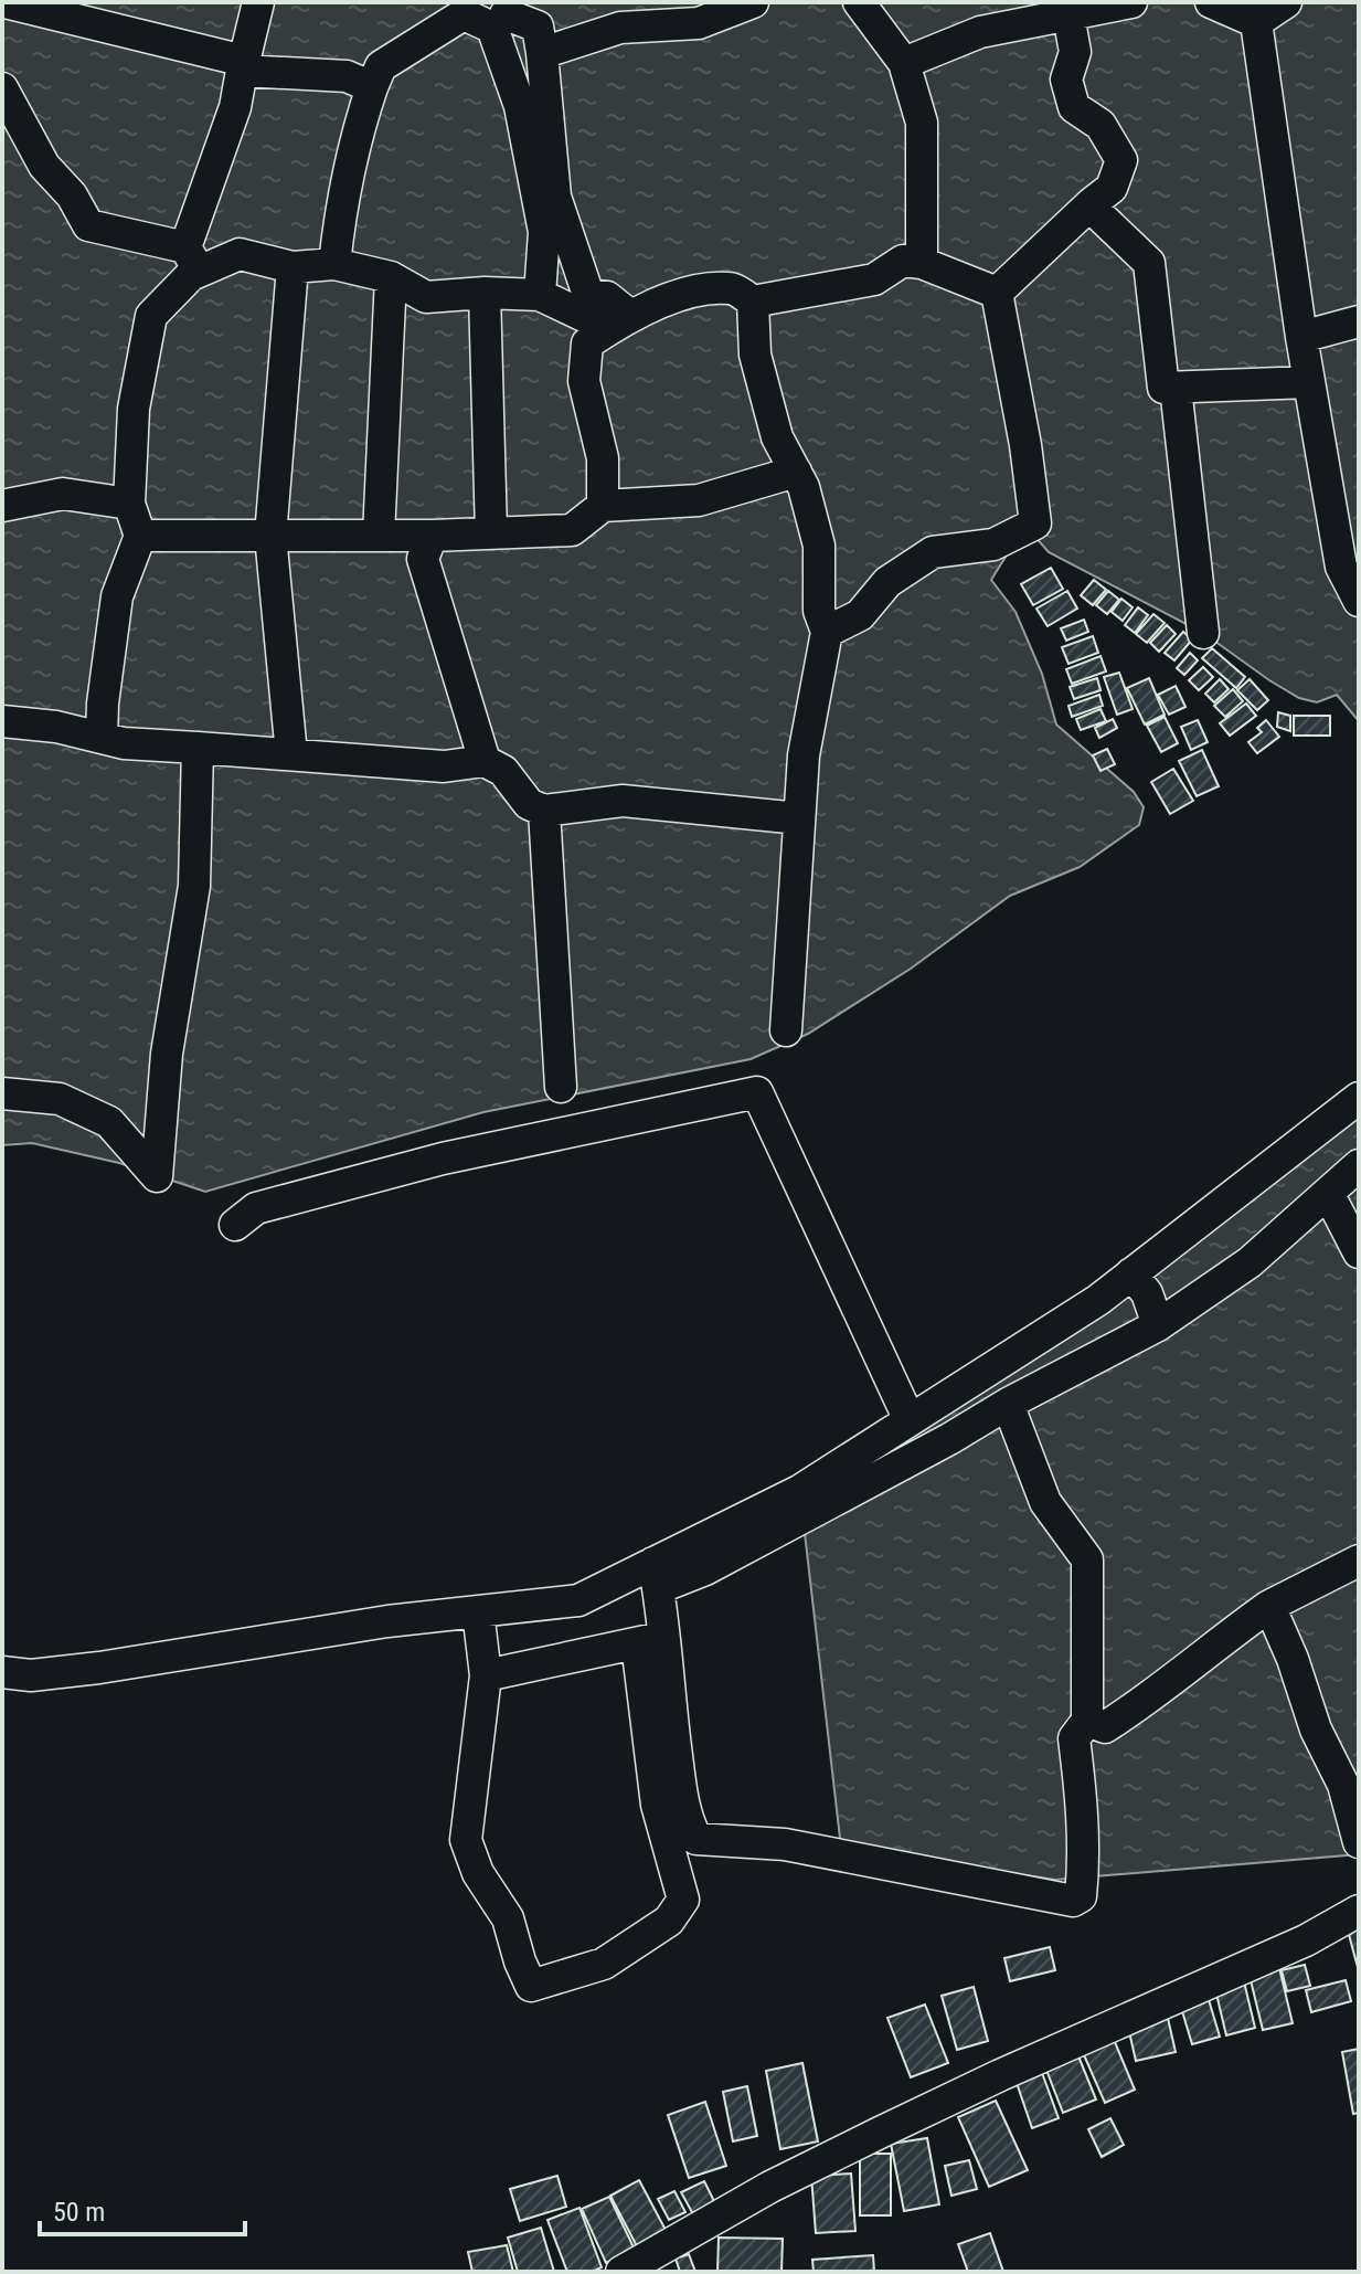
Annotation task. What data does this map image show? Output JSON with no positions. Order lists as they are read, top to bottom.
{
  "scale_bar": "50 m"
}
